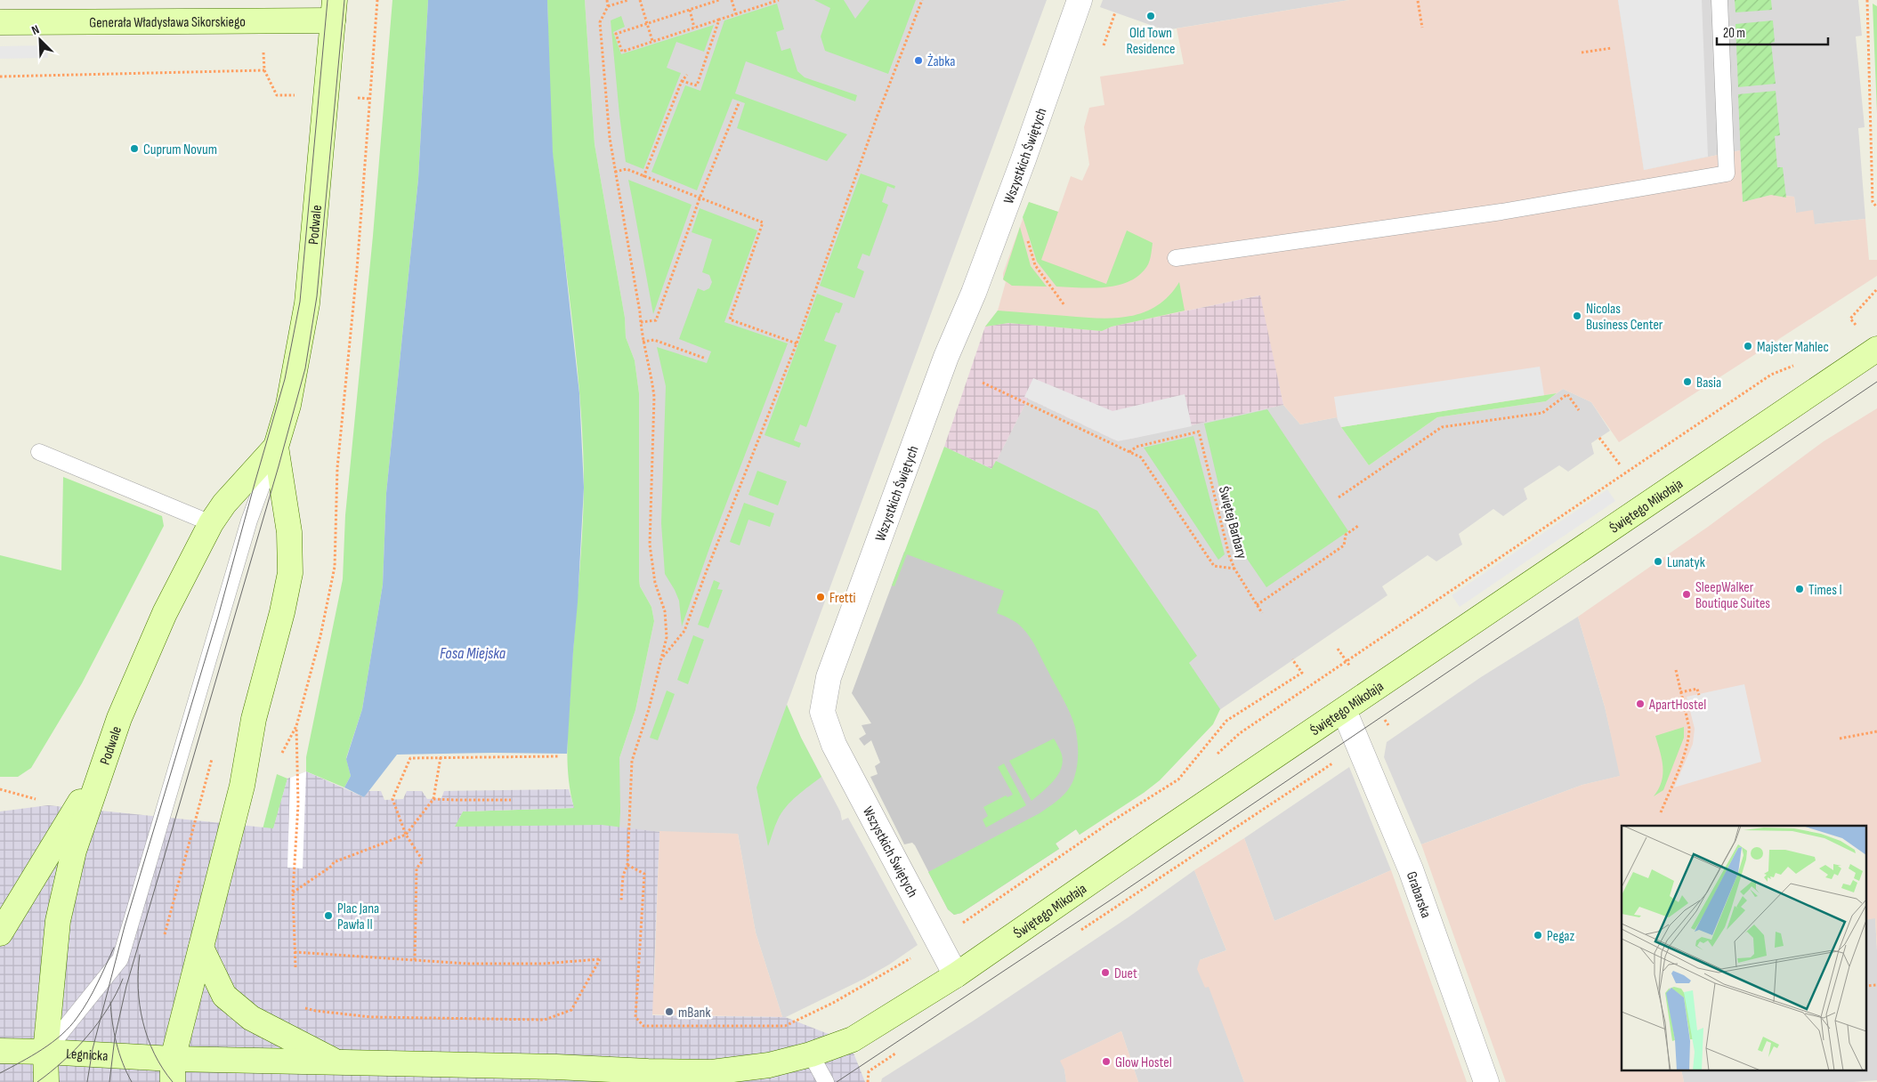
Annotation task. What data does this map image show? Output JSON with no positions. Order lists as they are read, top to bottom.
{
  "streets": {
    "main road": [
      "Generała Władysława Sikorskiego",
      "Podwale",
      "Świętego Mikołaja",
      "Legnicka"
    ],
    "street": ["Wszystkich Świętych", "Grabarska"],
    "path": ["Świętej Barbary"]
  },
  "crossings": [
    ["Generała Władysława Sikorskiego", "Podwale"],
    ["Wszystkich Świętych", "Świętego Mikołaja"],
    ["Podwale", "Legnicka"],
    ["Świętego Mikołaja", "Grabarska"]
  ],
  "water": ["Fosa Miejska"],
  "places": [
    "Old Town Residence",
    "Żabka",
    "Cuprum Novum",
    "Nicolas Business Center",
    "Majster Mahlec",
    "Basia",
    "Lunatyk",
    "Times I",
    "SleepWalker Boutique Suites",
    "Fretti",
    "ApartHostel",
    "Plac Jana Pawła II",
    "Pegaz",
    "Duet",
    "mBank",
    "Glow Hostel"
  ],
  "scale_bar": "20 m",
  "north": "top left"
}
